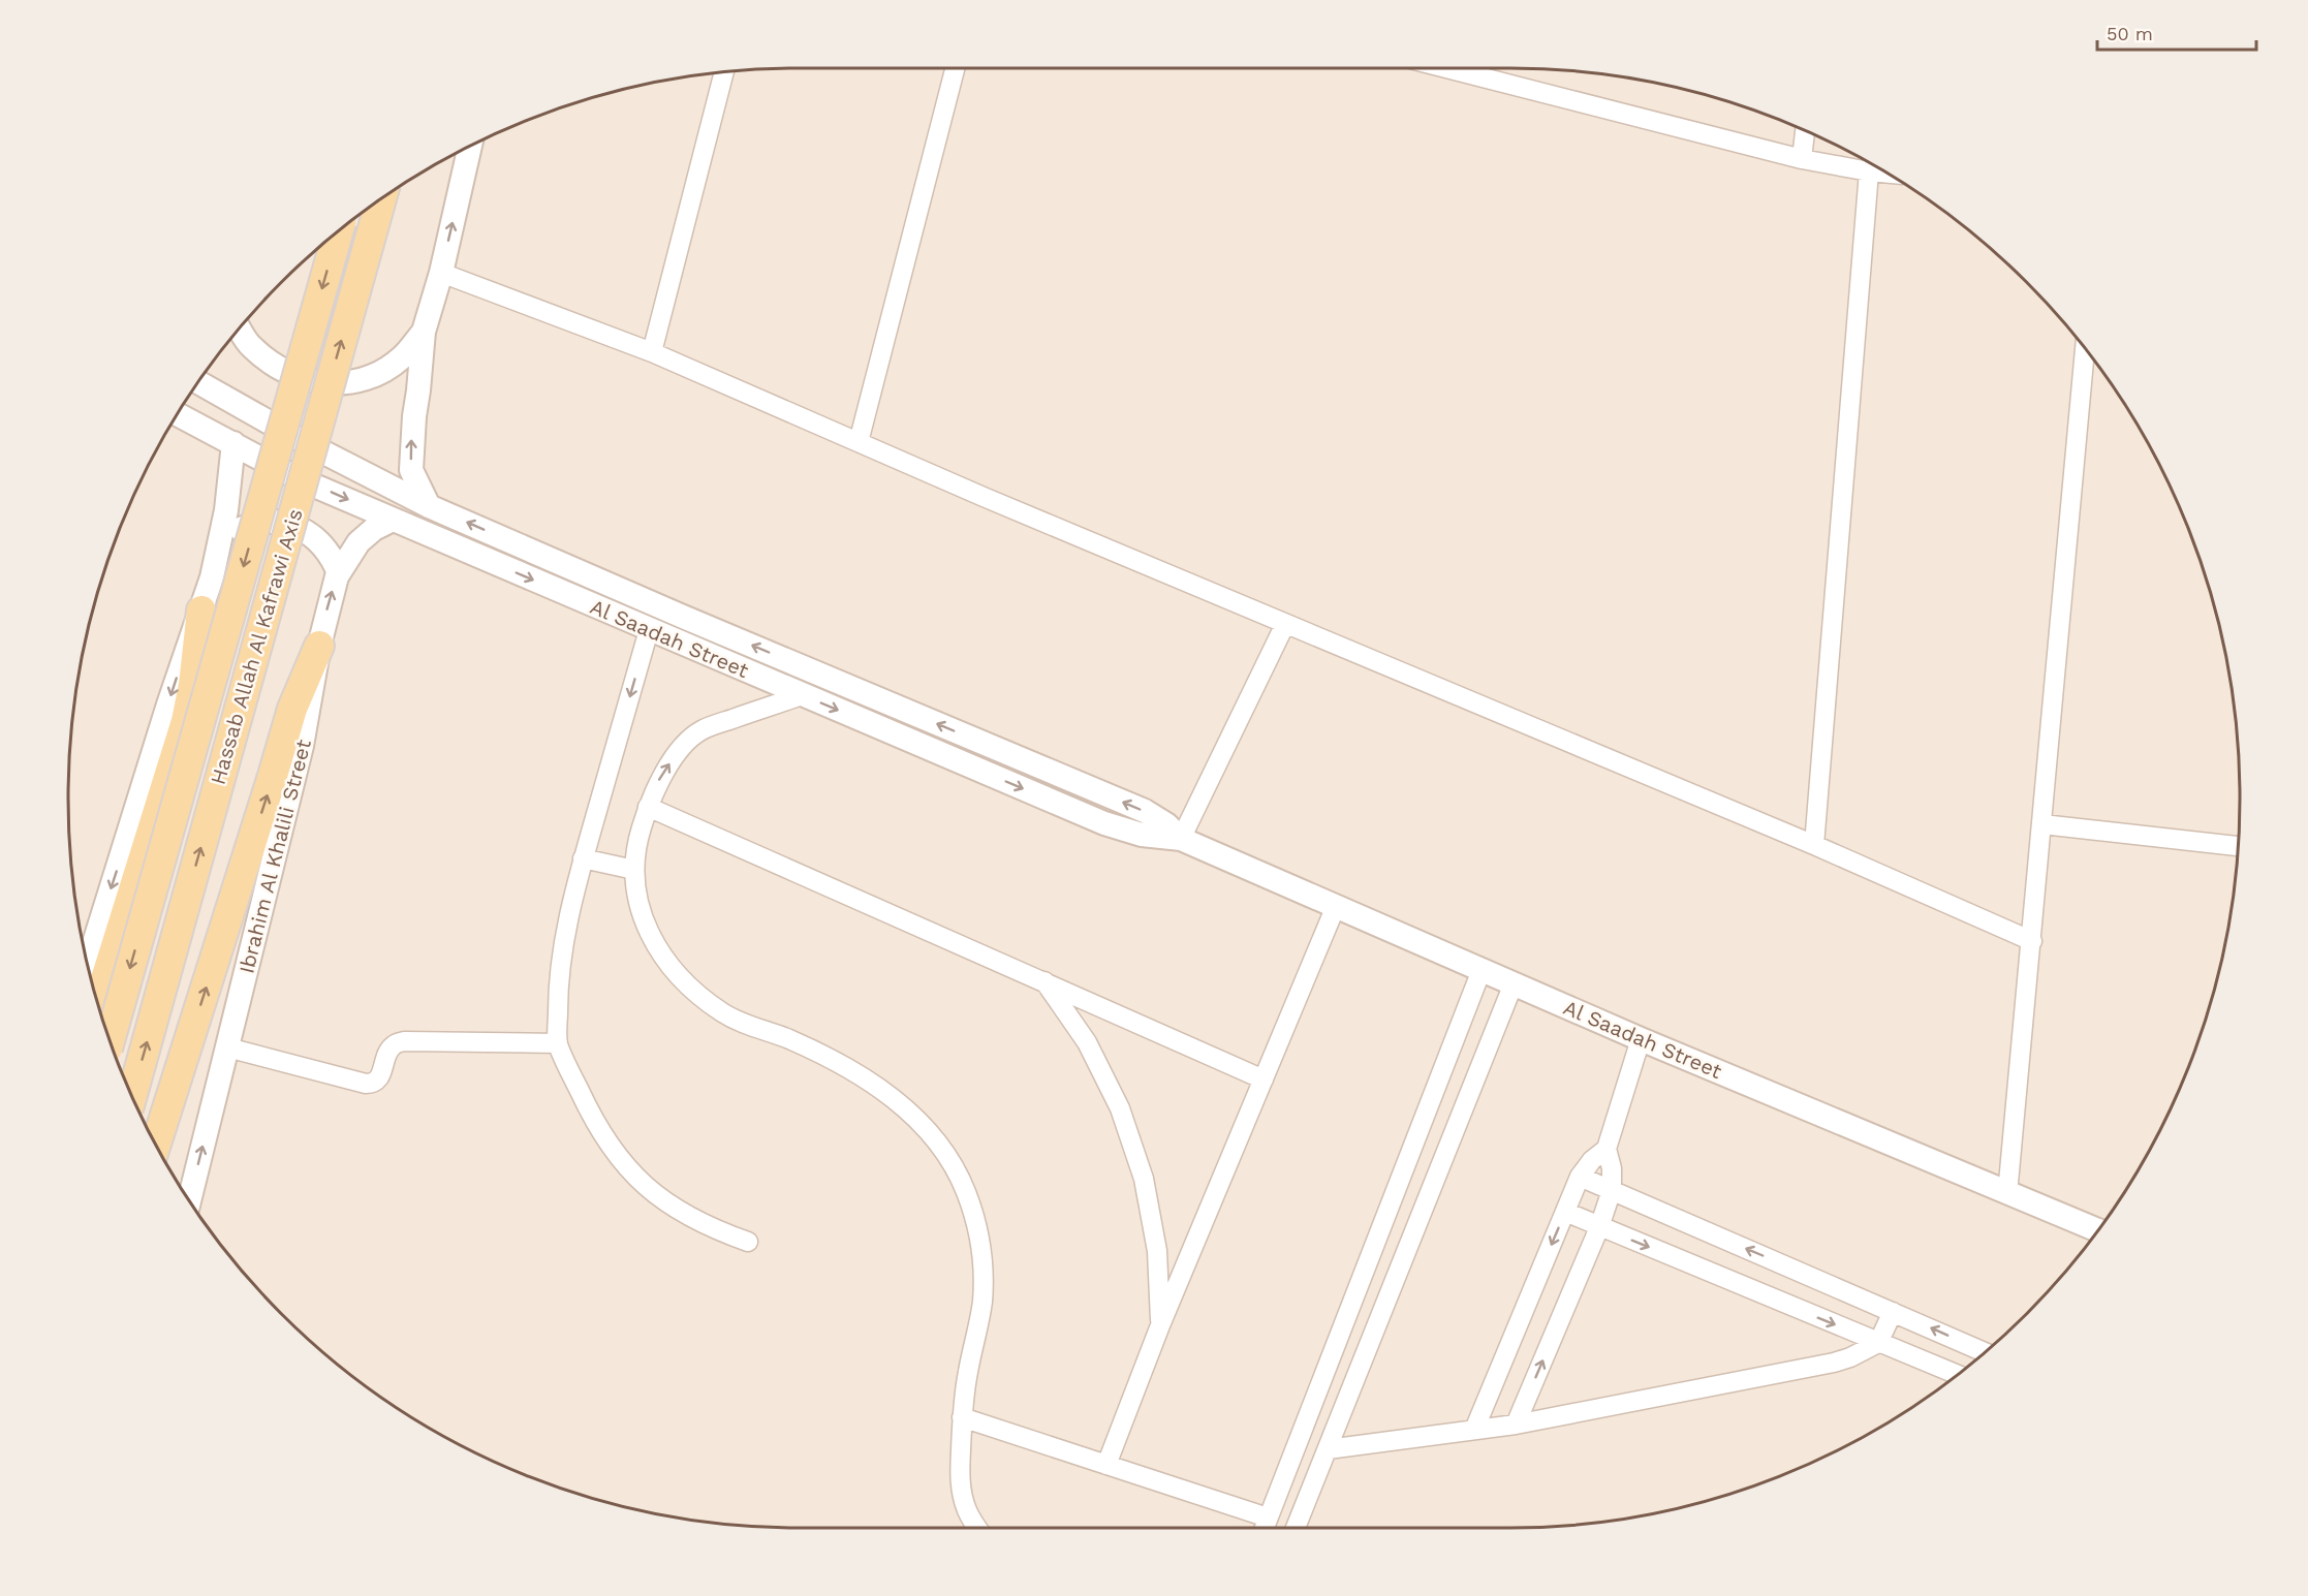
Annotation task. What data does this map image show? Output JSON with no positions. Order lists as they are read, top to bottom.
{
  "streets": {
    "main road": ["Hassab Allah Al Kafrawi Axis"],
    "street": ["Al Saadah Street", "Ibrahim Al Khalili Street"]
  },
  "crossings": [
    ["Al Saadah Street", "Ibrahim Al Khalili Street"]
  ],
  "scale_bar": "50 m"
}
